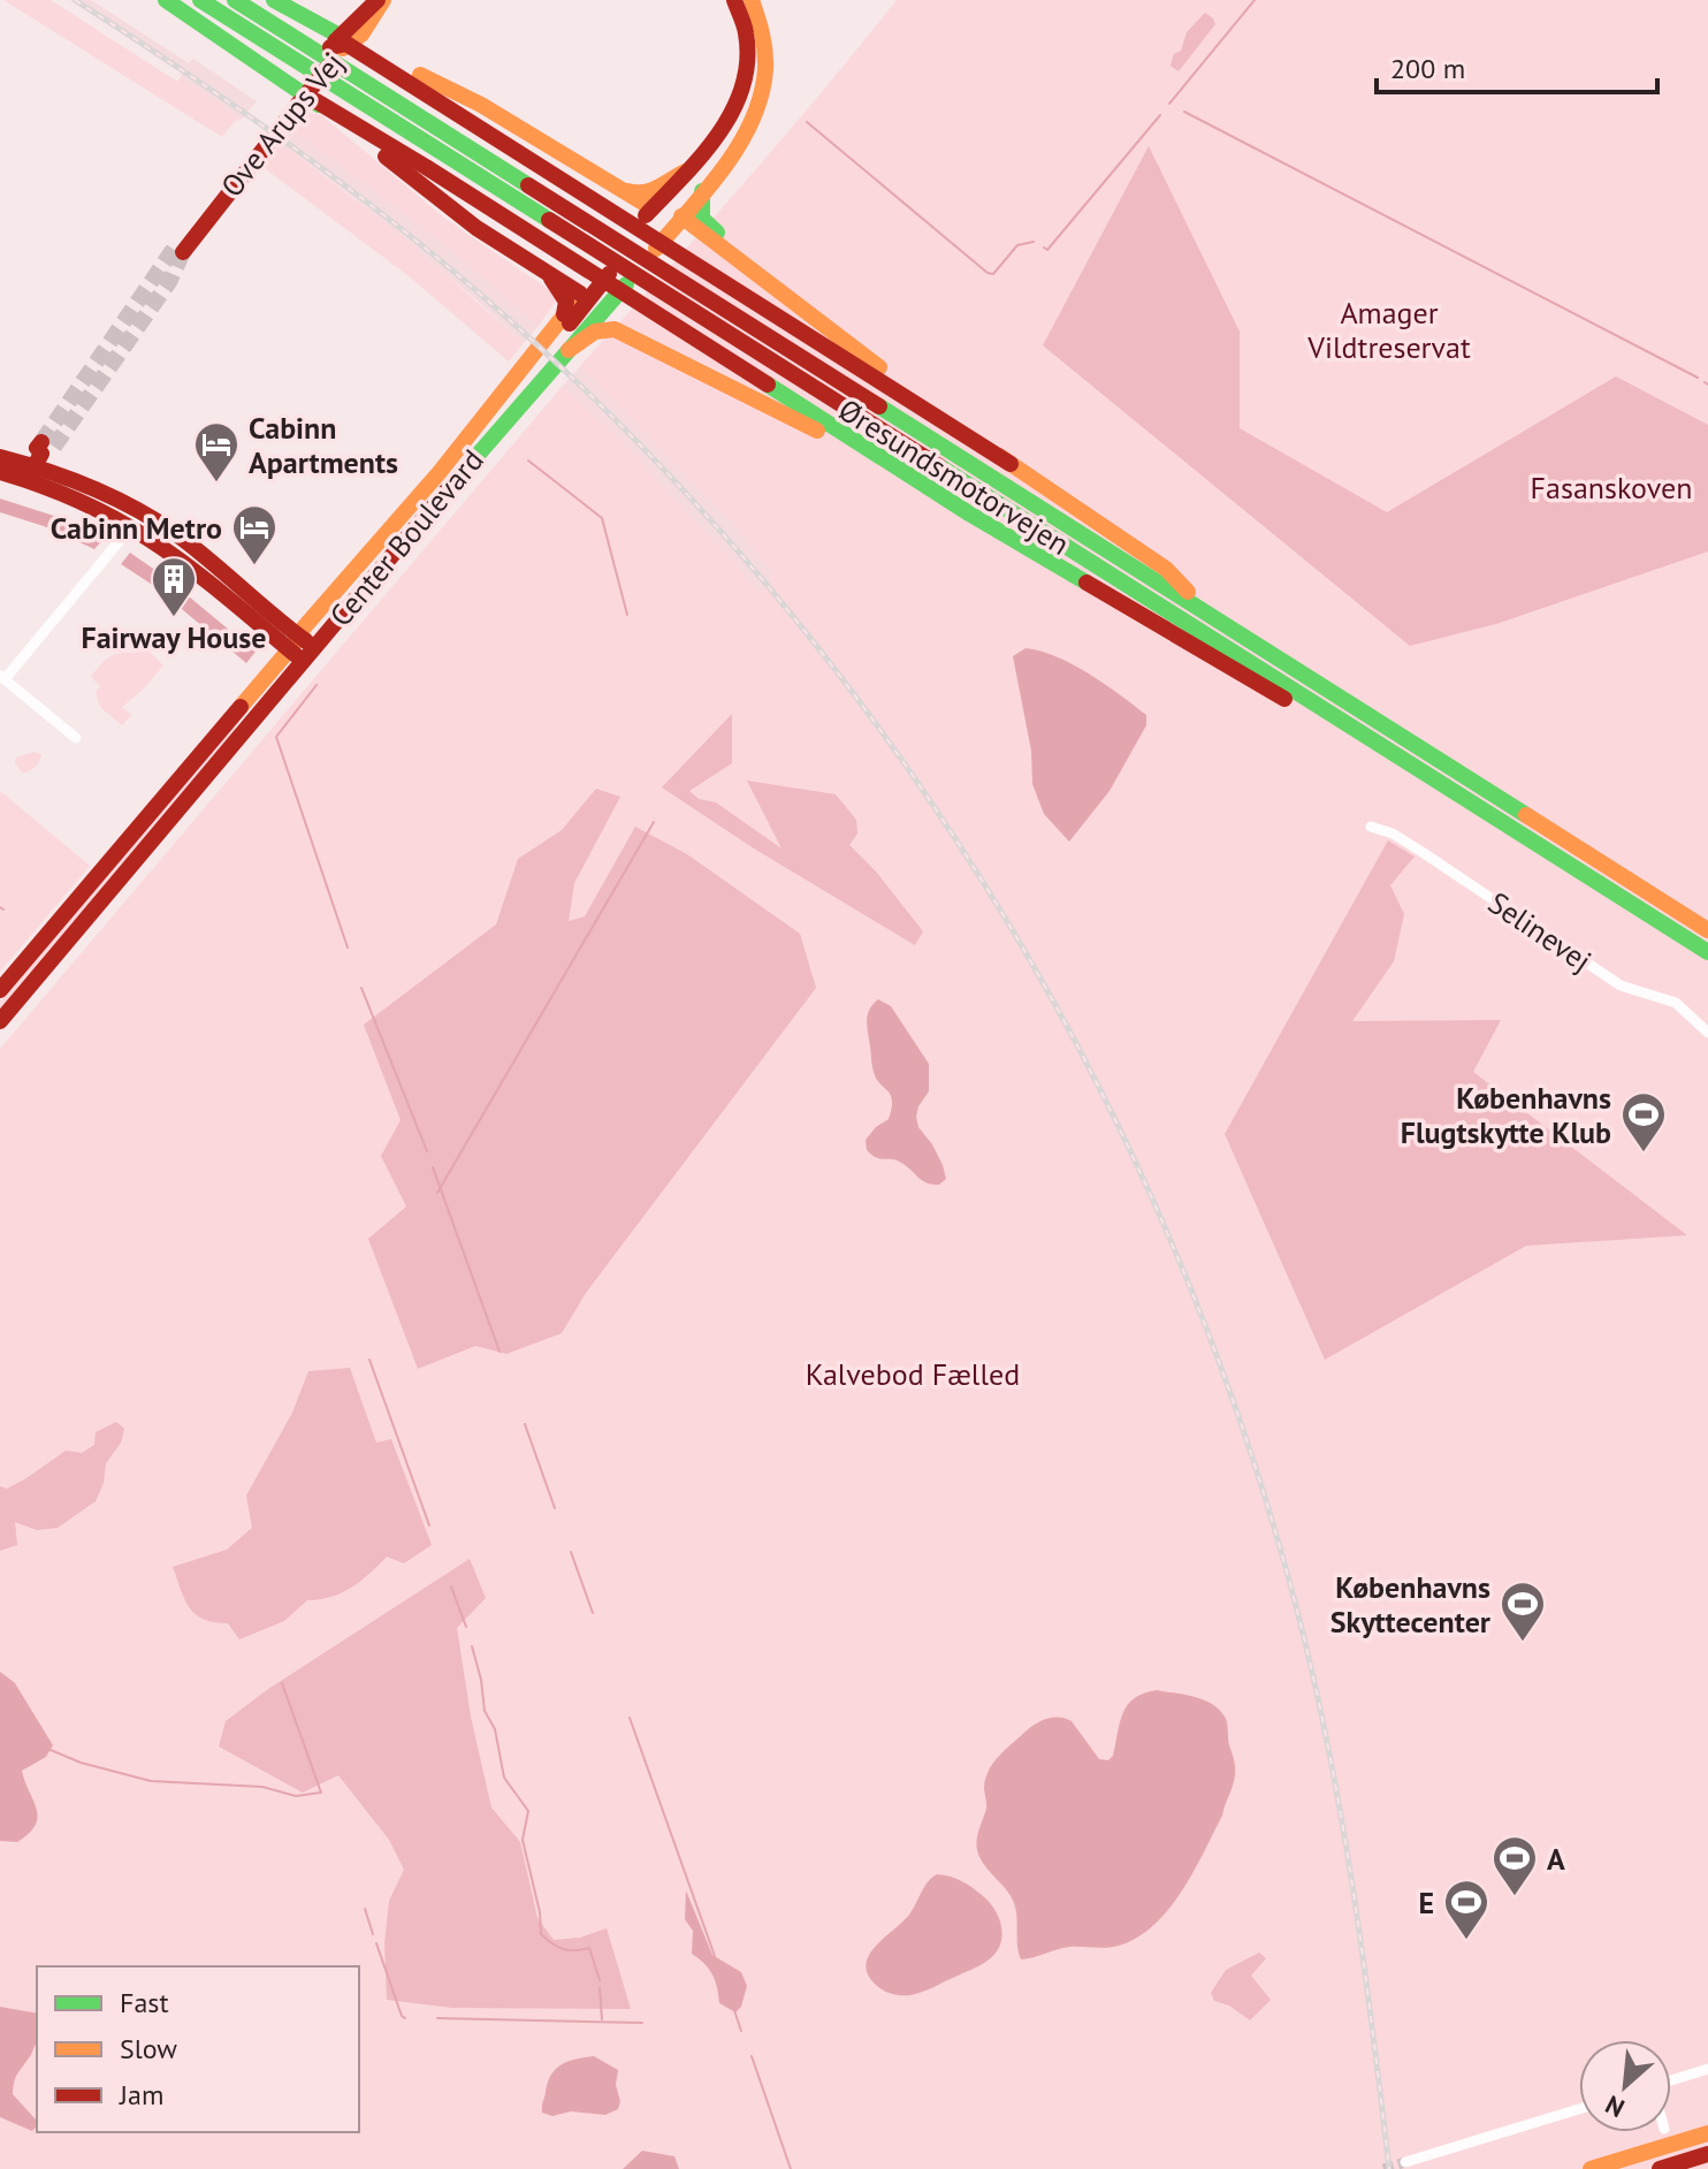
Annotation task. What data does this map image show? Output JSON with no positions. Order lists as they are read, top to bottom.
{
  "streets": {
    "main road": ["Ove Arups Vej", "Øresundsmotorvejen", "Center Boulevard"],
    "street": ["Selinevej"]
  },
  "parks": ["Amager Vildtreservat", "Fasanskoven", "Kalvebod Fælled"],
  "places": {
    "hotel": ["Cabinn Apartments", "Cabinn Metro"],
    "building": ["Fairway House"],
    "sports": [
      "Københavns Flugtskytte Klub",
      "Københavns Skyttecenter",
      "A",
      "E"
    ]
  },
  "legend": ["Fast", "Slow", "Jam"],
  "scale_bar": "200 m",
  "north": "bottom left"
}
